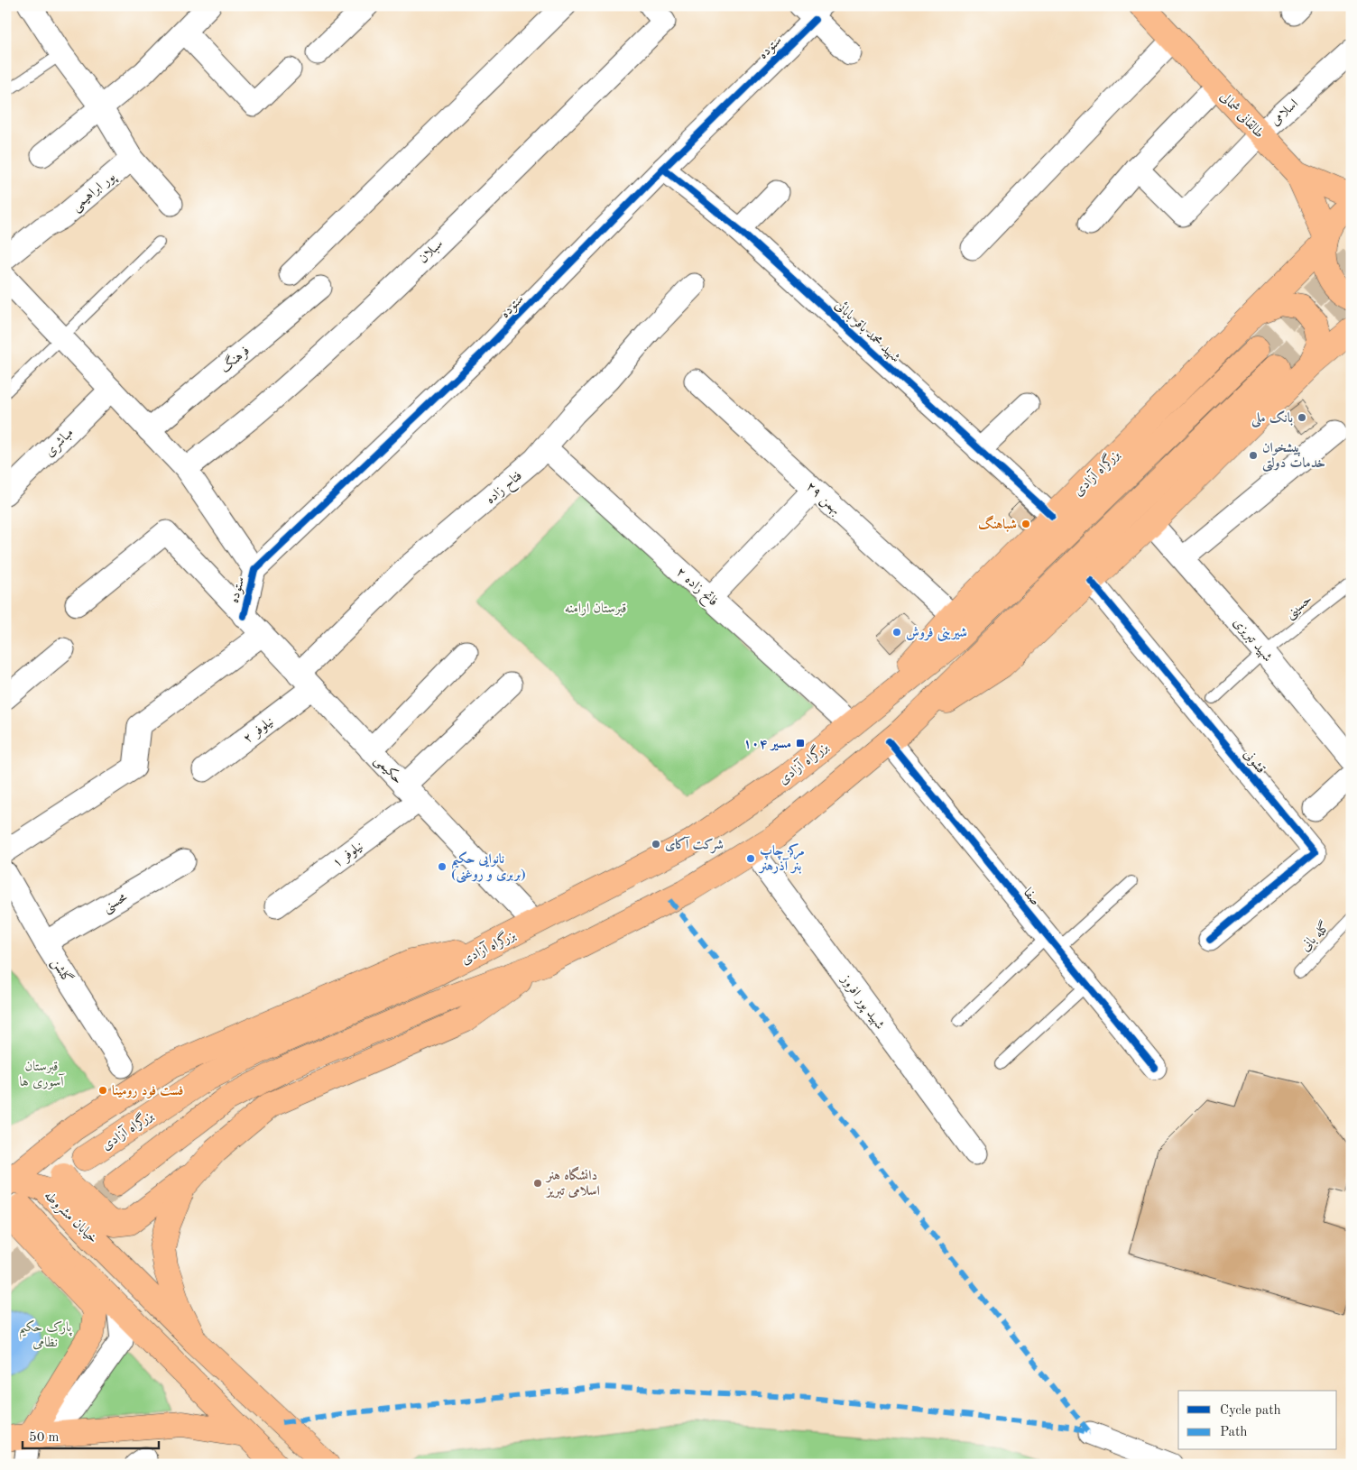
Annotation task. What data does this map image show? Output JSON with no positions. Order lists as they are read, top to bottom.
{
  "streets": {
    "main road": ["طالقانی شمالی", "بزرگراه آزادی", "خیابان مشروطه"],
    "street": [
      "ستوده",
      "اسلامی",
      "پور ابراهیمی",
      "سبلان",
      "شهید محمد باقر بابائی",
      "فرهنگ",
      "مباشری",
      "فتاح زاده",
      "۲۹ بهمن",
      "فاتح زاده ۲",
      "شهید تبریزی",
      "نیلوفر ۲",
      "قشونی",
      "حکیمی",
      "نیلوفر ۱",
      "صفا",
      "محسنی",
      "گلشن",
      "شهید پور افروز"
    ],
    "lane": ["حسینی", "گله بانی"]
  },
  "crossings": [
    ["ستوده", "شهید محمد باقر بابائی"],
    ["ستوده", "حکیمی"],
    ["اسلامی", "طالقانی شمالی"],
    ["طالقانی شمالی", "بزرگراه آزادی"],
    ["شهید محمد باقر بابائی", "بزرگراه آزادی"],
    ["بزرگراه آزادی", "۲۹ بهمن"],
    ["بزرگراه آزادی", "فاتح زاده ۲"],
    ["بزرگراه آزادی", "حکیمی"],
    ["فتاح زاده", "فاتح زاده ۲"],
    ["فتاح زاده", "نیلوفر ۲"],
    ["فتاح زاده", "حکیمی"],
    ["حسینی", "شهید تبریزی"],
    ["نیلوفر ۲", "حکیمی"],
    ["حکیمی", "نیلوفر ۱"],
    ["محسنی", "گلشن"]
  ],
  "parks": ["قبرستان ارامنه", "قبرستان آسوری ها", "پارک حکیم نظامی"],
  "places": {
    "other": [
      "بانک ملی",
      "پیشخوان خدمات دولتی",
      "شباهنگ",
      "شیرینی فروش",
      "شرکت آکای",
      "مرکز چاپ بنر آذرهنر",
      "نانوایی حکیم (بربری و روغنی)",
      "فست فود رومینا",
      "دانشگاه هنر اسلامی تبریز"
    ],
    "transit": ["مسیر ۱۰۴"]
  },
  "legend": ["Cycle path", "Path"],
  "scale_bar": "50 m"
}
